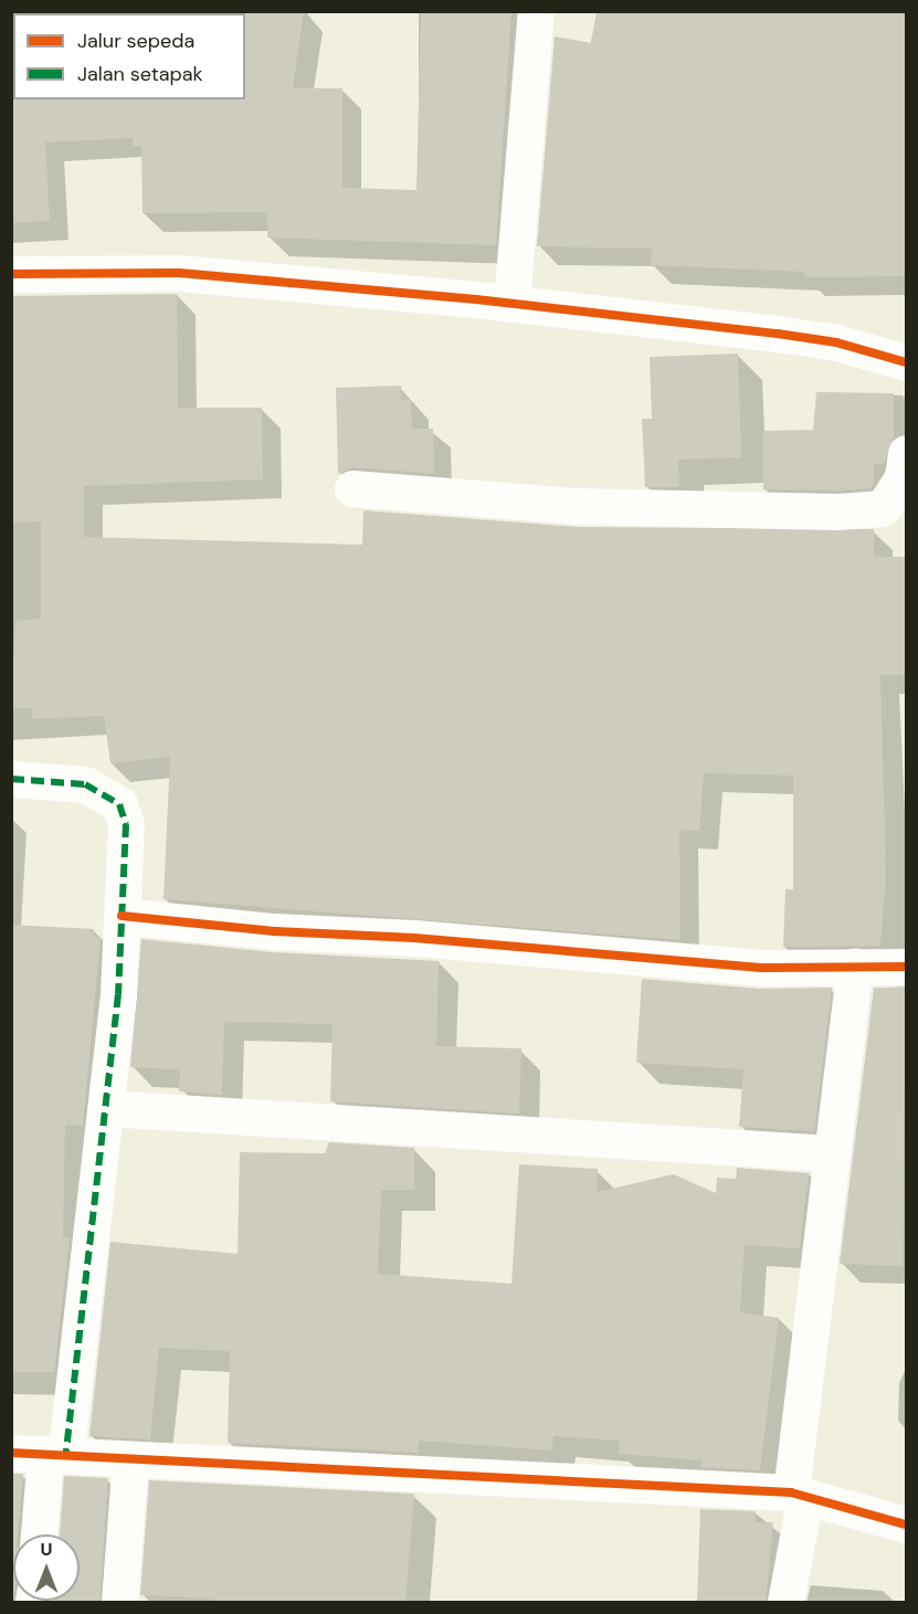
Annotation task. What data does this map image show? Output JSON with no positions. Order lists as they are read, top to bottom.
{
  "legend": ["Jalur sepeda", "Jalan setapak"],
  "north": "top"
}
